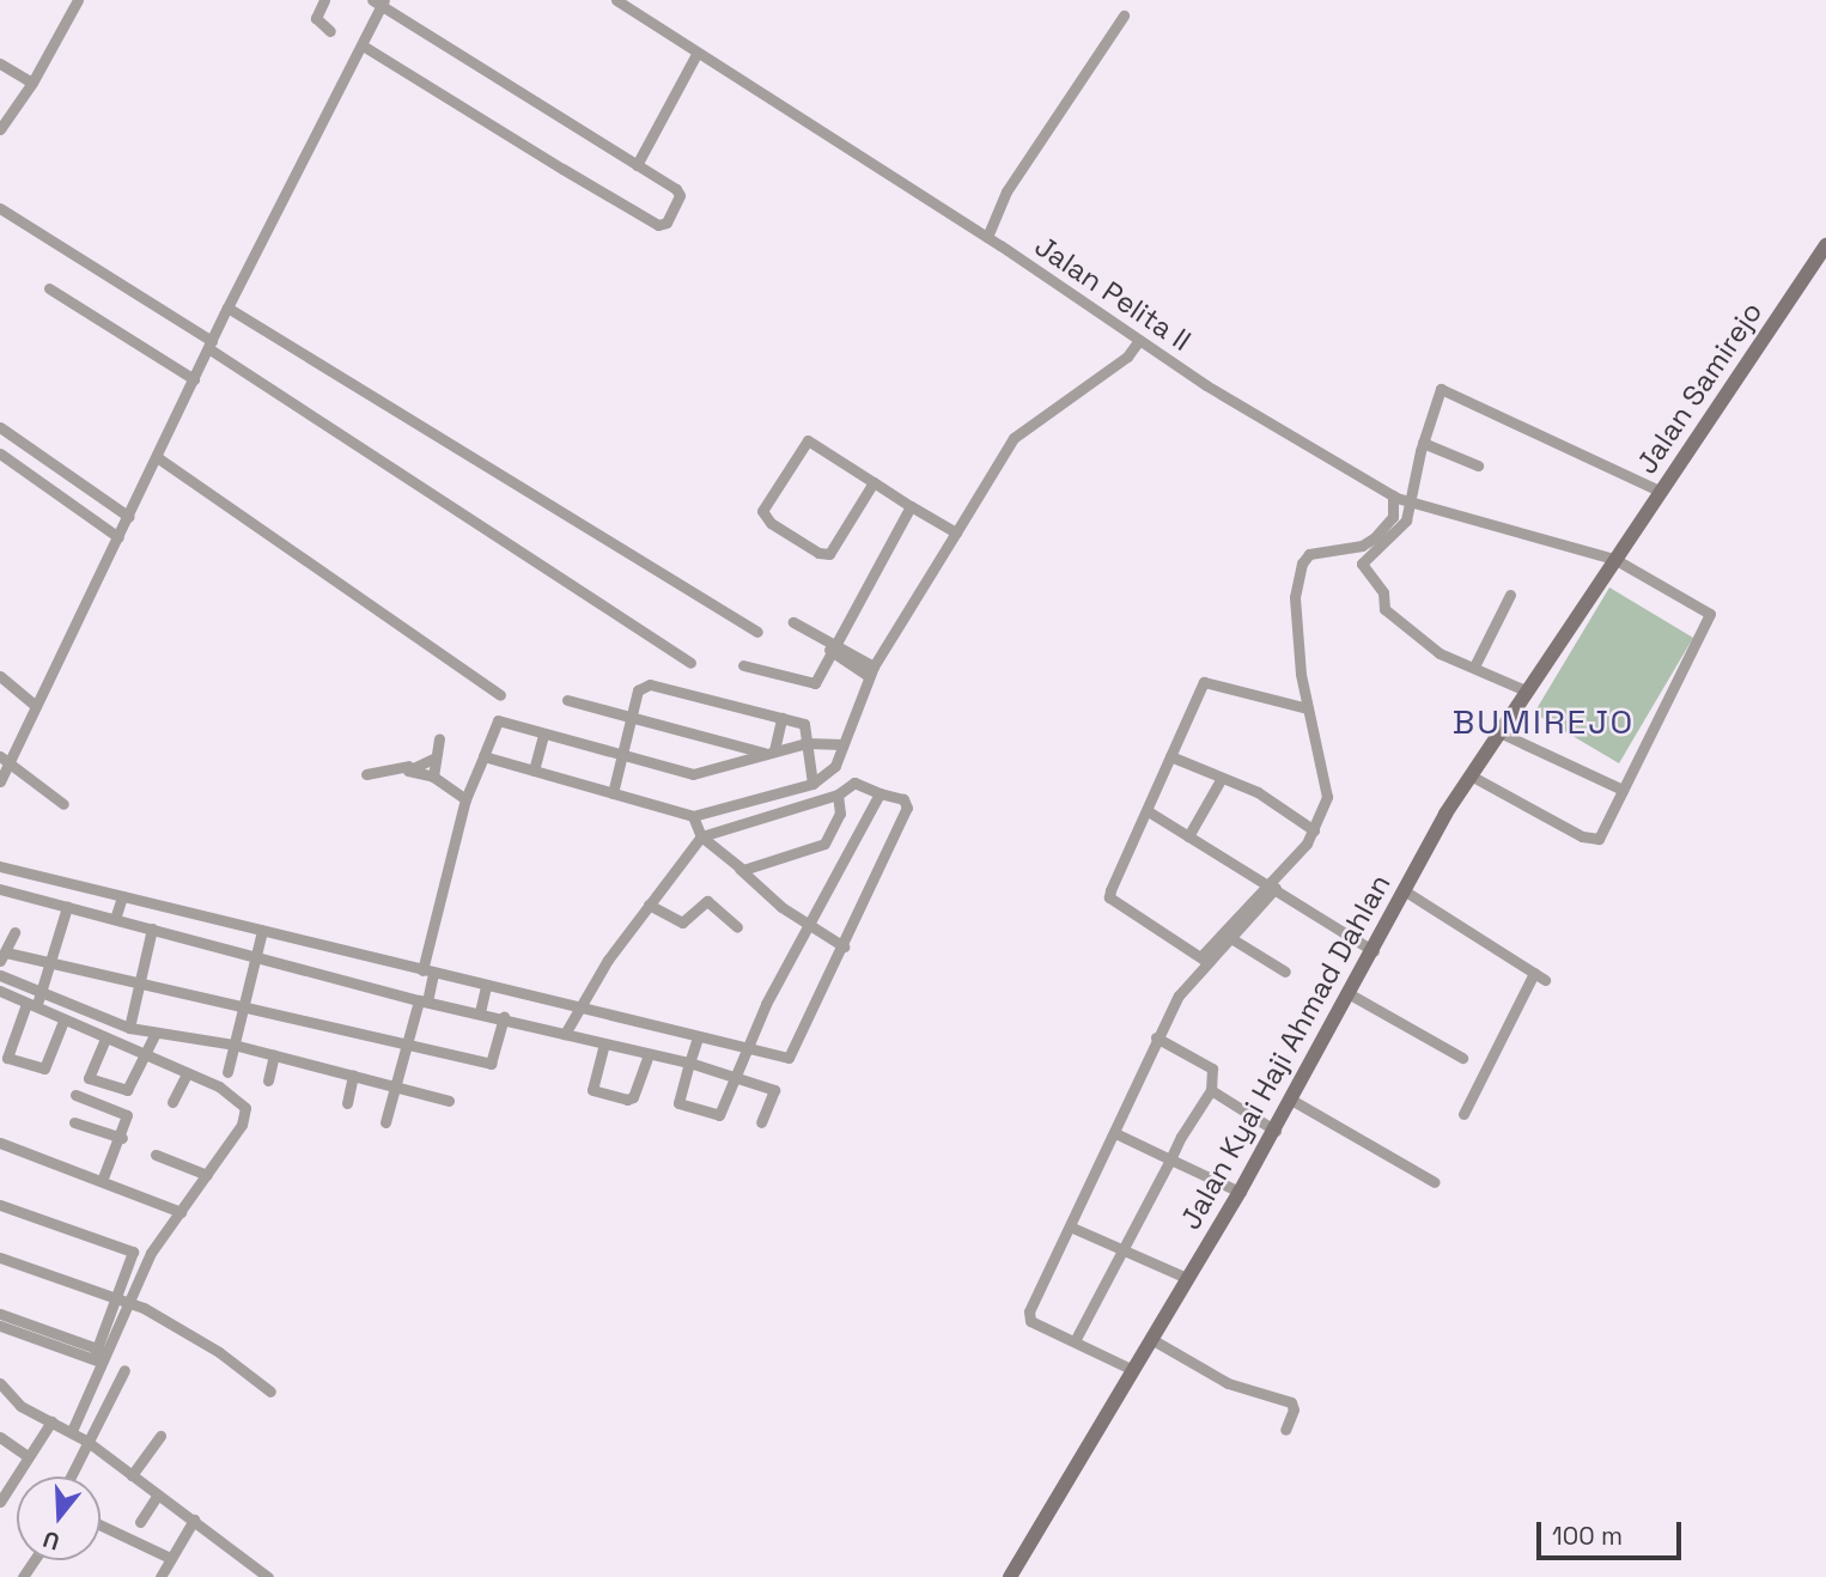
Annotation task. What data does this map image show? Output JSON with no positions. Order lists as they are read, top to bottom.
{
  "streets": {
    "street": ["Jalan Pelita II", "Jalan Samirejo", "Jalan Kyai Haji Ahmad Dahlan"]
  },
  "crossings": [
    ["Jalan Pelita II", "Jalan Samirejo"],
    ["Jalan Pelita II", "Jalan Kyai Haji Ahmad Dahlan"],
    ["Jalan Samirejo", "Jalan Kyai Haji Ahmad Dahlan"]
  ],
  "districts": ["BUMIREJO"],
  "scale_bar": "100 m",
  "north": "bottom"
}
